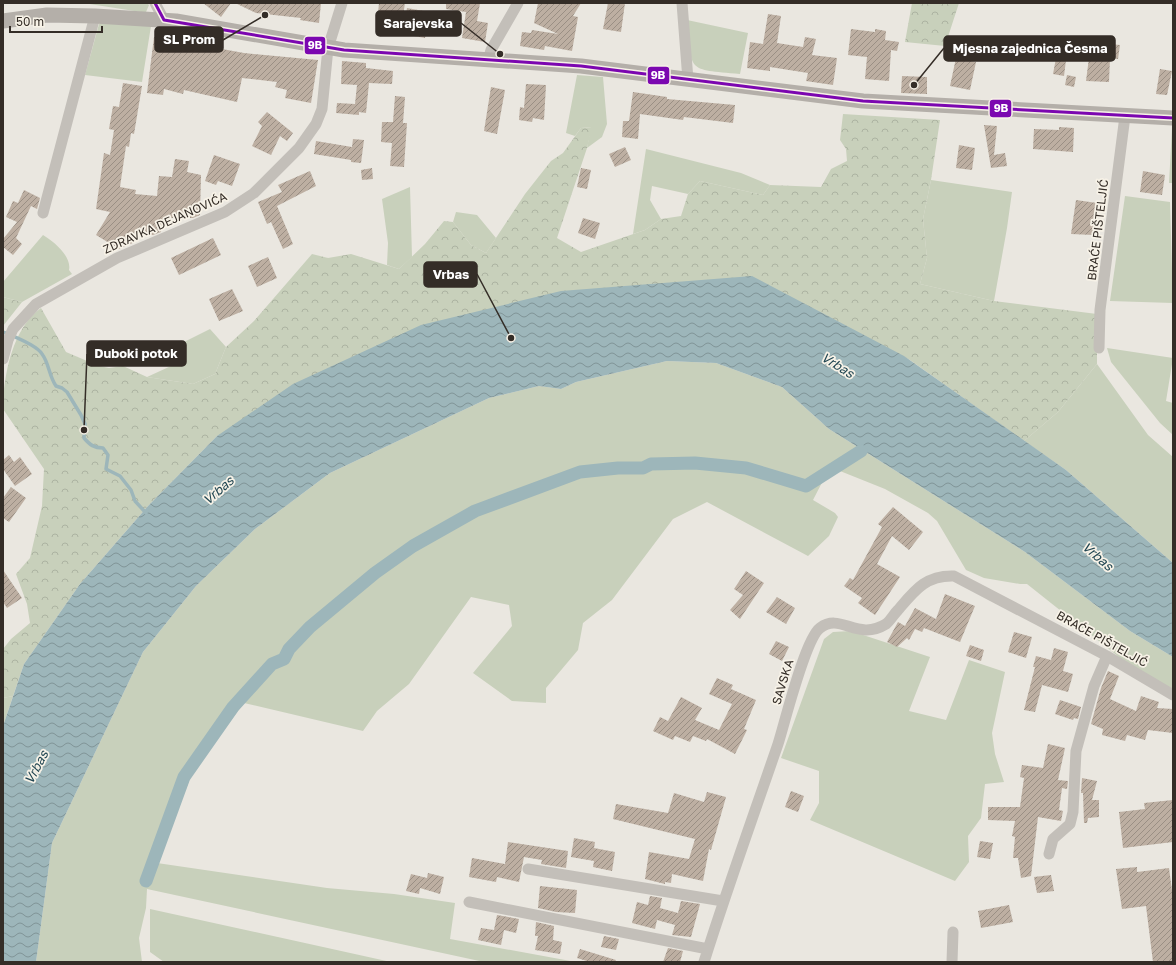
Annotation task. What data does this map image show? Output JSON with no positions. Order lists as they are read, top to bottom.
{
  "streets": {
    "street": ["ZDRAVKA DEJANOVIĆA", "BRAĆE PIŠTELJIĆ", "SAVSKA"]
  },
  "crossings": [
    ["BRAĆE PIŠTELJIĆ", "SAVSKA"]
  ],
  "water": ["Vrbas"],
  "places": [
    "SL Prom",
    "Sarajevska",
    "Mjesna zajednica Česma",
    "Vrbas",
    "Duboki potok"
  ],
  "lines": ["transit line 9B"],
  "scale_bar": "50 m"
}
